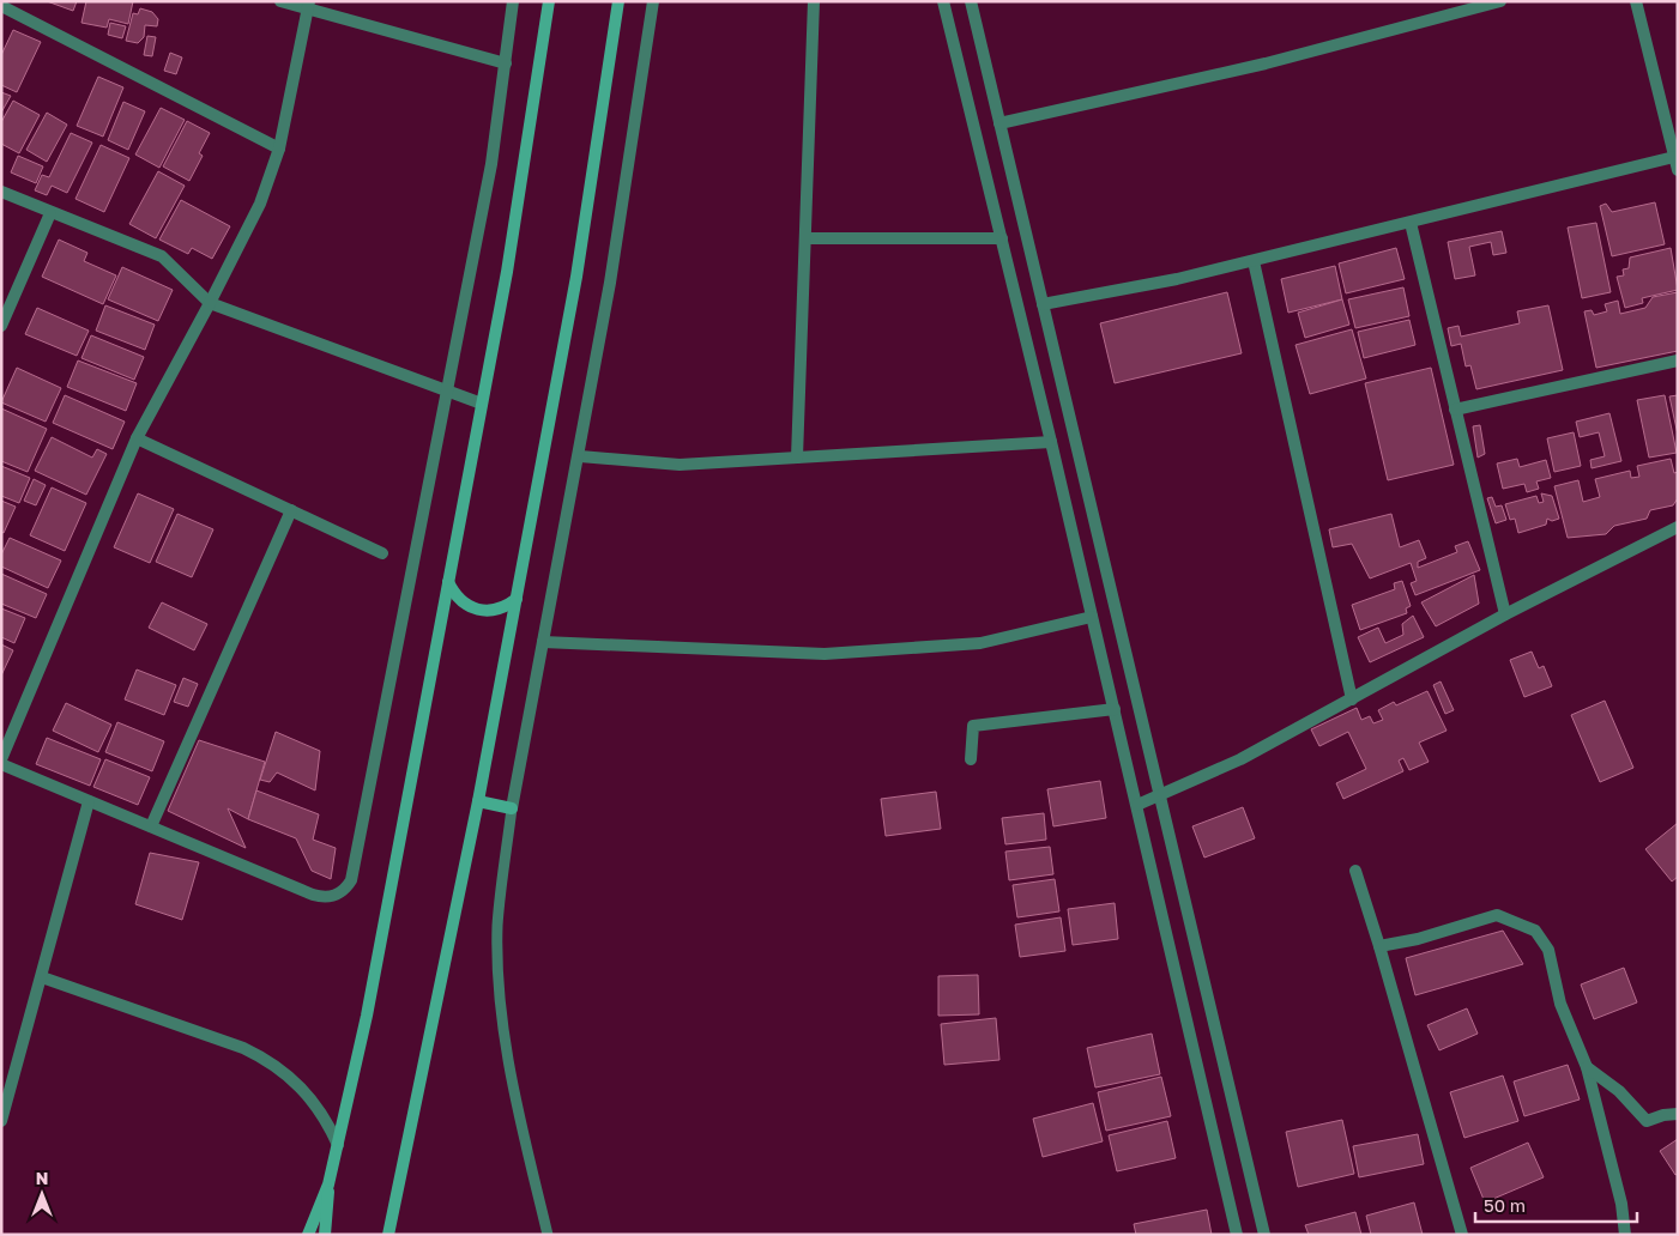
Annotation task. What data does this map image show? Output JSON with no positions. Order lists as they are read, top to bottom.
{
  "scale_bar": "50 m",
  "north": "top"
}
